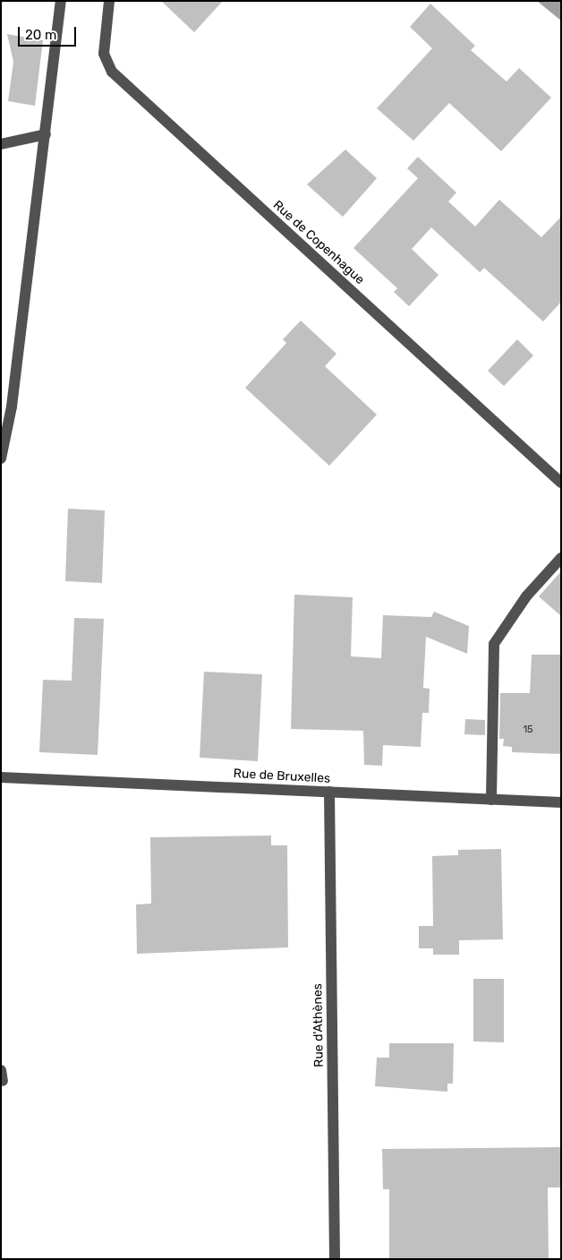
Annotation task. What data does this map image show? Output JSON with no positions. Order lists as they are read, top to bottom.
{
  "streets": {
    "street": ["Rue de Copenhague", "Rue de Bruxelles", "Rue d'Athènes"]
  },
  "crossings": [
    ["Rue de Bruxelles", "Rue d'Athènes"]
  ],
  "house_numbers": ["15"],
  "scale_bar": "20 m"
}
